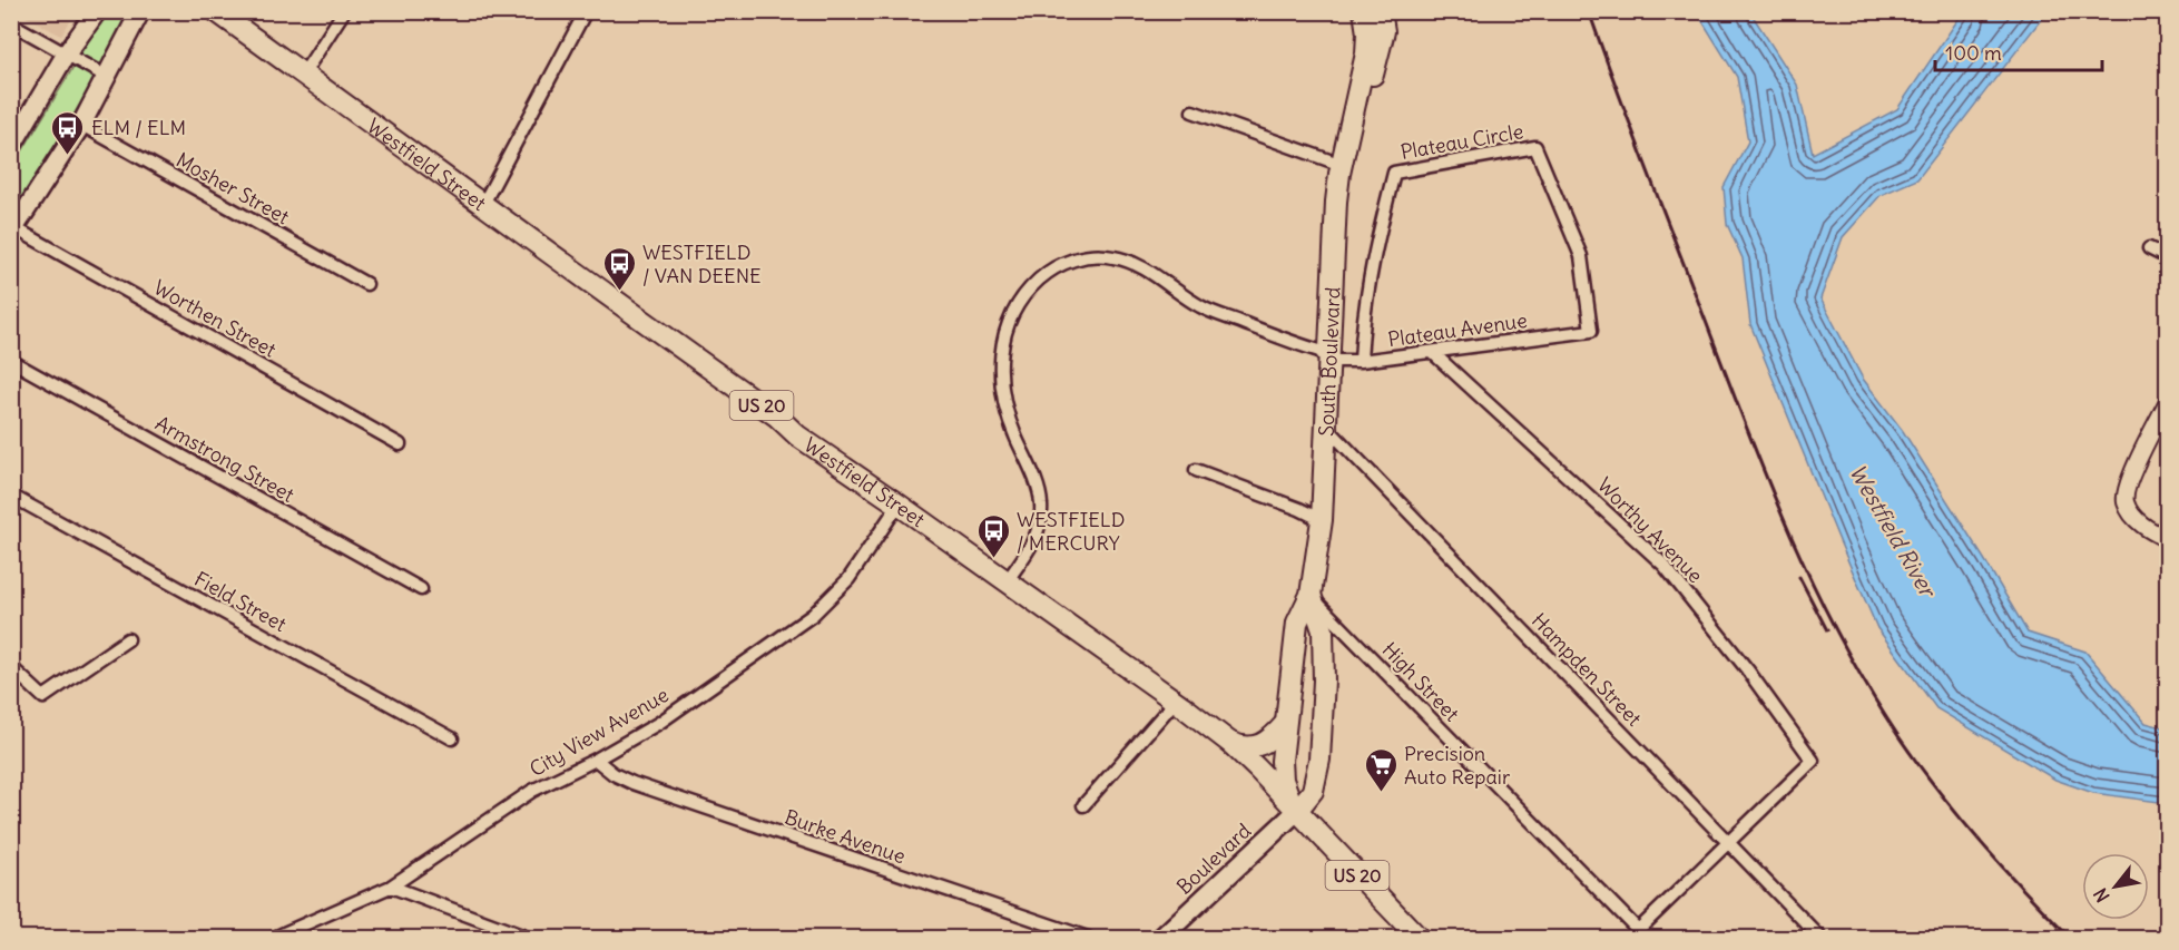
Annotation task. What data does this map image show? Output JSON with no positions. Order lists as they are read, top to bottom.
{
  "streets": {
    "main road": [
      "Westfield Street",
      "South Boulevard",
      "US 20",
      "Boulevard"
    ],
    "street": [
      "Plateau Circle",
      "Mosher Street",
      "Worthen Street",
      "Plateau Avenue",
      "Armstrong Street",
      "Worthy Avenue",
      "Field Street",
      "Hampden Street",
      "High Street",
      "City View Avenue",
      "Burke Avenue"
    ]
  },
  "crossings": [
    ["Plateau Circle", "Plateau Avenue"],
    ["Westfield Street", "South Boulevard"],
    ["Westfield Street", "City View Avenue"],
    ["Westfield Street", "Boulevard"],
    ["Plateau Avenue", "South Boulevard"],
    ["Plateau Avenue", "Worthy Avenue"],
    ["South Boulevard", "Hampden Street"],
    ["South Boulevard", "High Street"],
    ["South Boulevard", "Boulevard"],
    ["Worthy Avenue", "Hampden Street"],
    ["City View Avenue", "Burke Avenue"]
  ],
  "water": ["Westfield River"],
  "places": {
    "bus stop": ["ELM / ELM", "WESTFIELD / VAN DEENE", "WESTFIELD / MERCURY"],
    "supermarket": ["Precision Auto Repair"]
  },
  "scale_bar": "100 m",
  "north": "bottom left"
}
